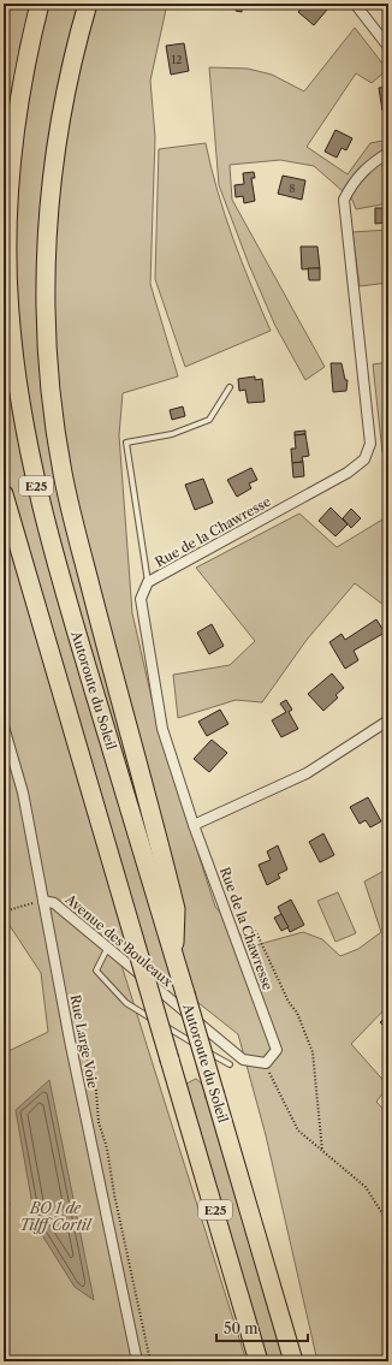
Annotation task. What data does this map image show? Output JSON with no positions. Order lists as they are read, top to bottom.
{
  "streets": {
    "highway": ["E25", "Autoroute du Soleil"],
    "street": ["Rue de la Chawresse", "Avenue des Bouleaux", "Rue Large Voie"]
  },
  "crossings": [
    ["Rue de la Chawresse", "Avenue des Bouleaux"],
    ["Avenue des Bouleaux", "Rue Large Voie"]
  ],
  "water": ["BO 1 de Tilff Cortil"],
  "house_numbers": ["12", "8"],
  "scale_bar": "50 m"
}
